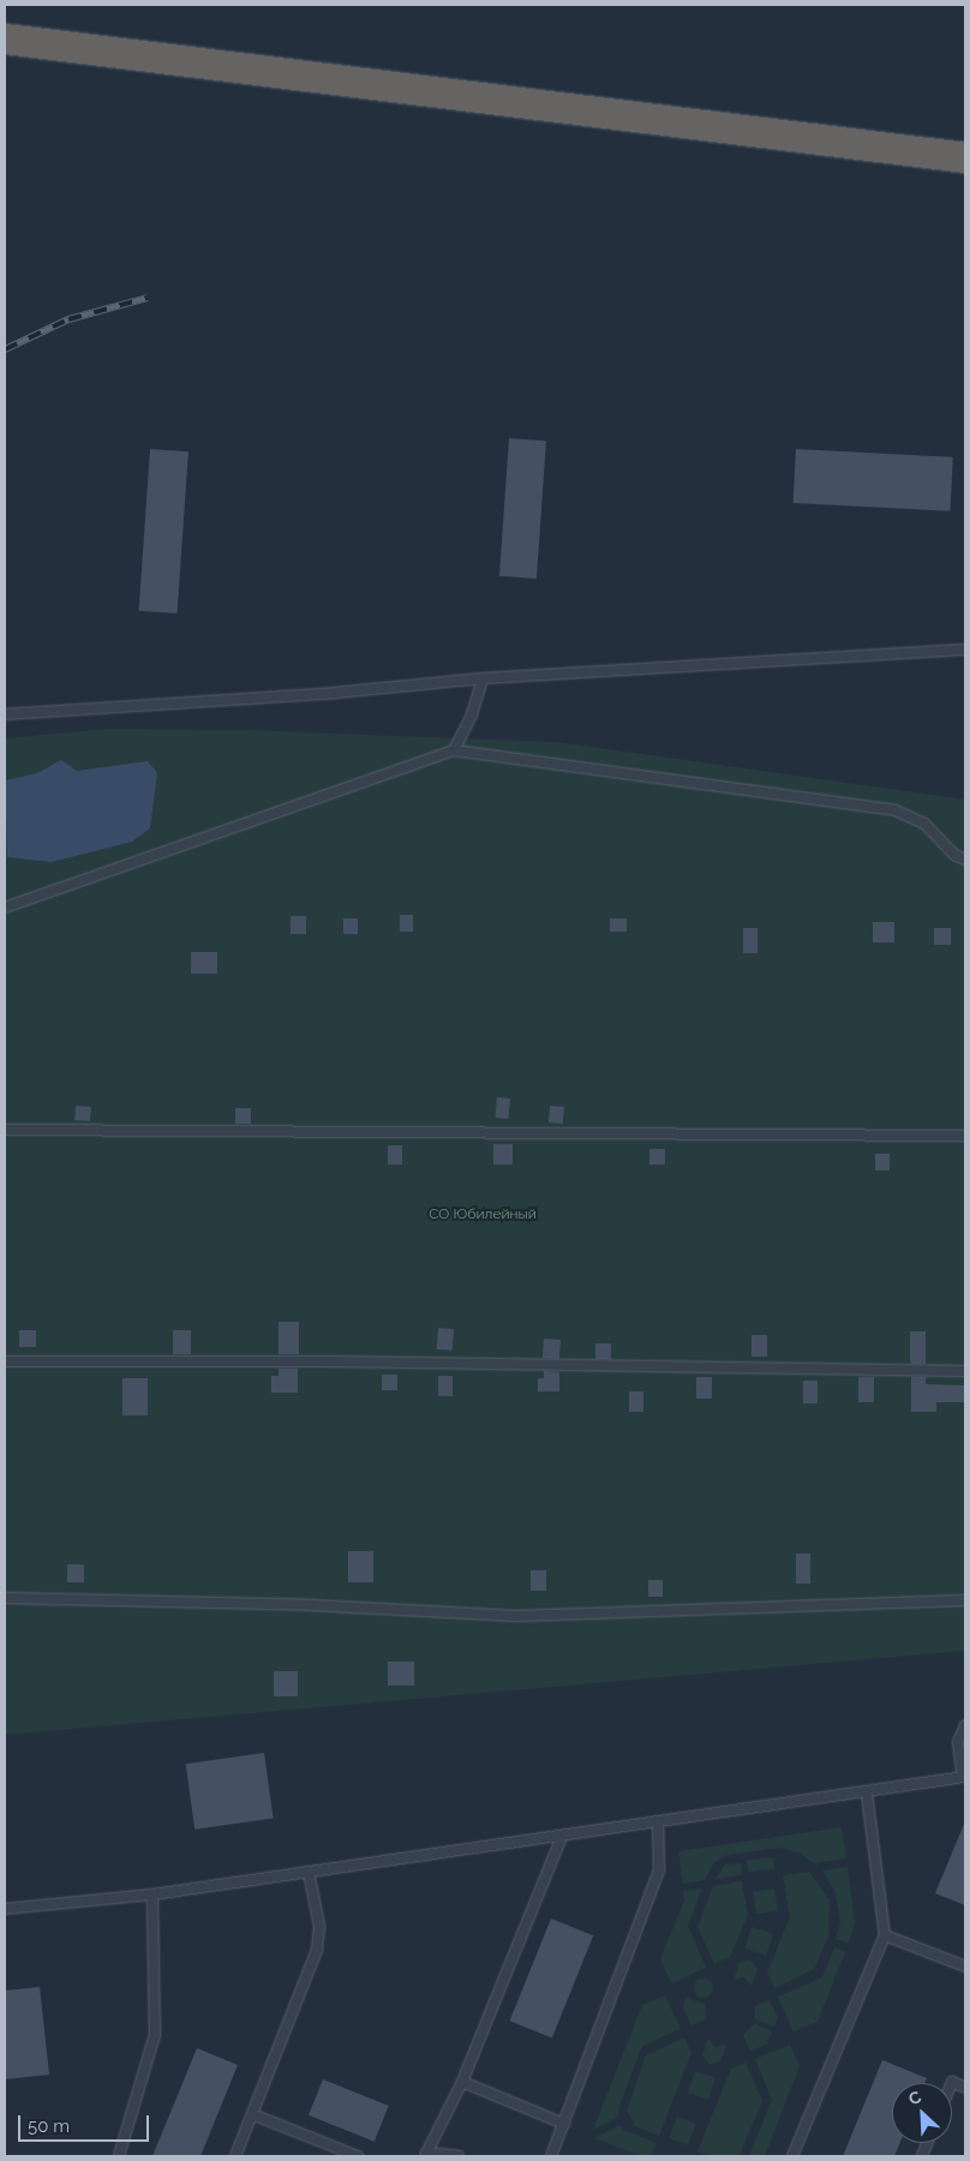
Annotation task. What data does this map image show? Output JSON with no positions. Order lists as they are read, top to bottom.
{
  "parks": ["СО Юбилейный"],
  "scale_bar": "50 m",
  "north": "top left"
}
